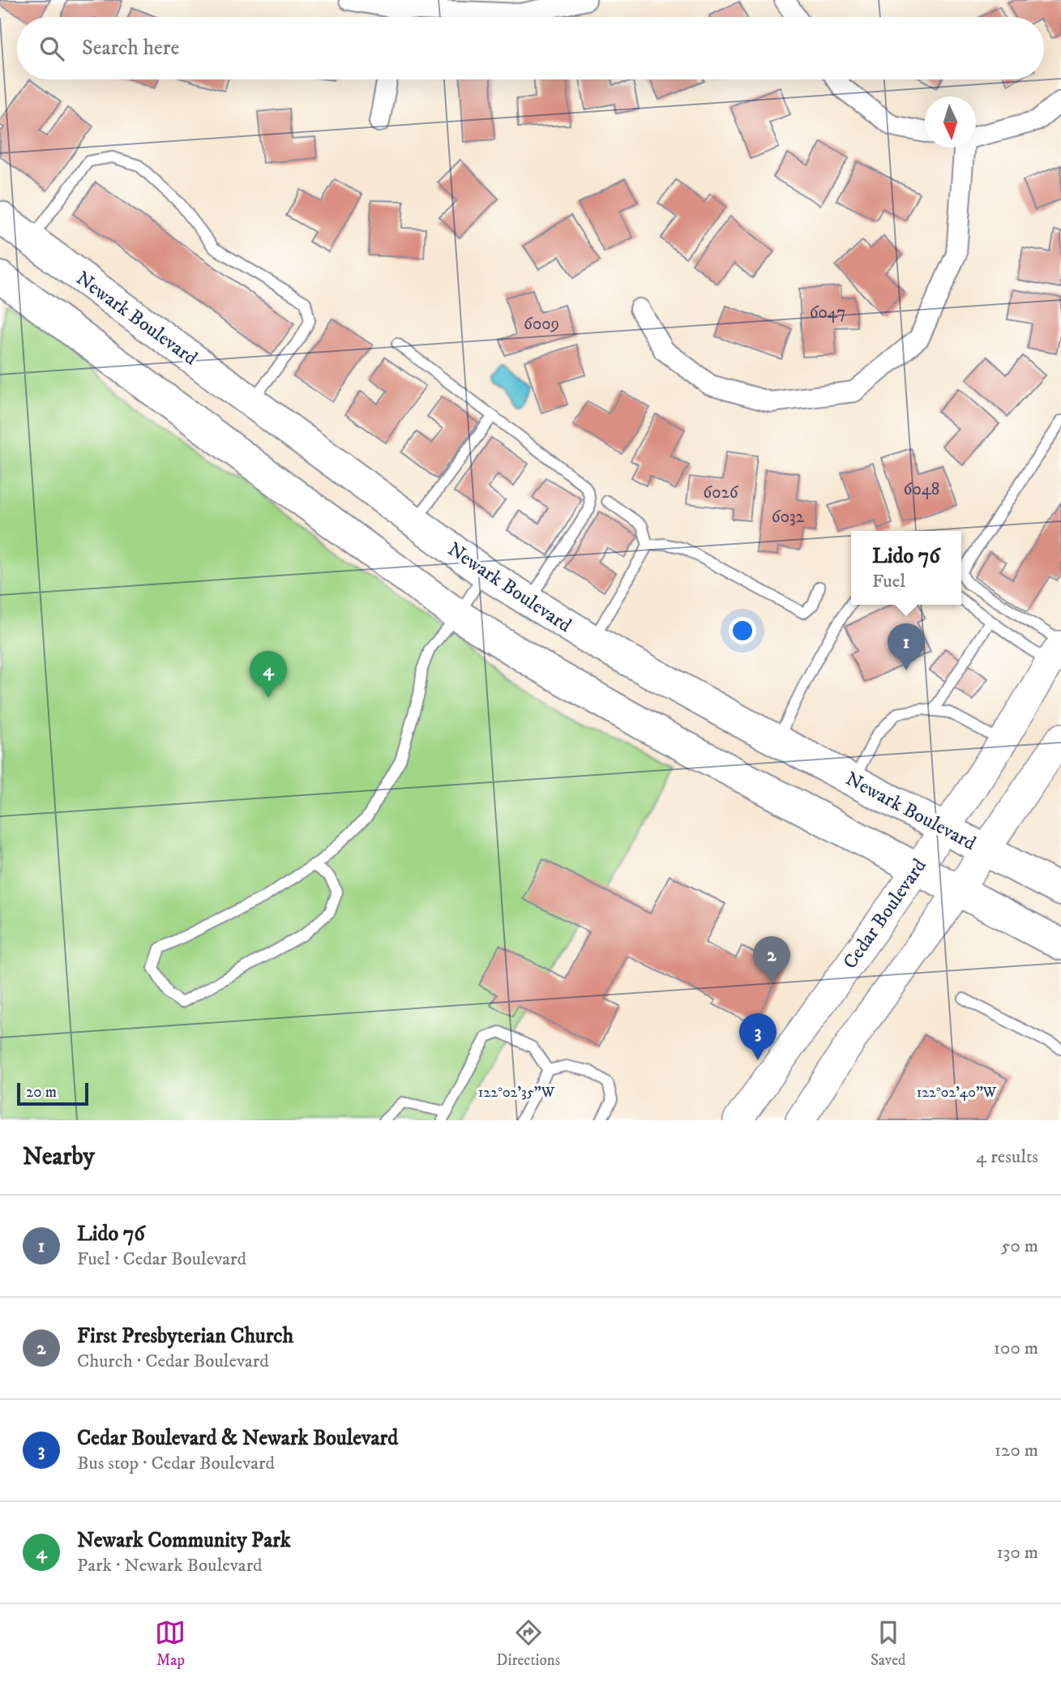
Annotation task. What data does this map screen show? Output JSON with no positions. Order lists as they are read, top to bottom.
{
  "streets": {
    "main road": ["Newark Boulevard", "Cedar Boulevard"]
  },
  "crossings": [
    ["Newark Boulevard", "Cedar Boulevard"]
  ],
  "house_numbers": [
    "6047",
    "6009",
    "6048",
    "6026",
    "6032"
  ],
  "scale_bar": "20 m",
  "north": "bottom",
  "page": {
    "search": "Search here",
    "popup": ["Lido 76", "Fuel"],
    "pins": [
      "1",
      "4",
      "2",
      "3"
    ],
    "scale": "20 m",
    "heading": ["Nearby", "4 results"],
    "list": [
      {
        "mark": "1",
        "name": "Lido 76",
        "note": "Fuel · Cedar Boulevard",
        "value": "50 m"
      },
      {
        "mark": "2",
        "name": "First Presbyterian Church",
        "note": "Church · Cedar Boulevard",
        "value": "100 m"
      },
      {
        "mark": "3",
        "name": "Cedar Boulevard & Newark Boulevard",
        "note": "Bus stop · Cedar Boulevard",
        "value": "120 m"
      },
      {
        "mark": "4",
        "name": "Newark Community Park",
        "note": "Park · Newark Boulevard",
        "value": "130 m"
      }
    ],
    "nav": ["Map", "Directions", "Saved"]
  },
  "coordinates": ["122°02'35\"W", "122°02'40\"W"]
}
